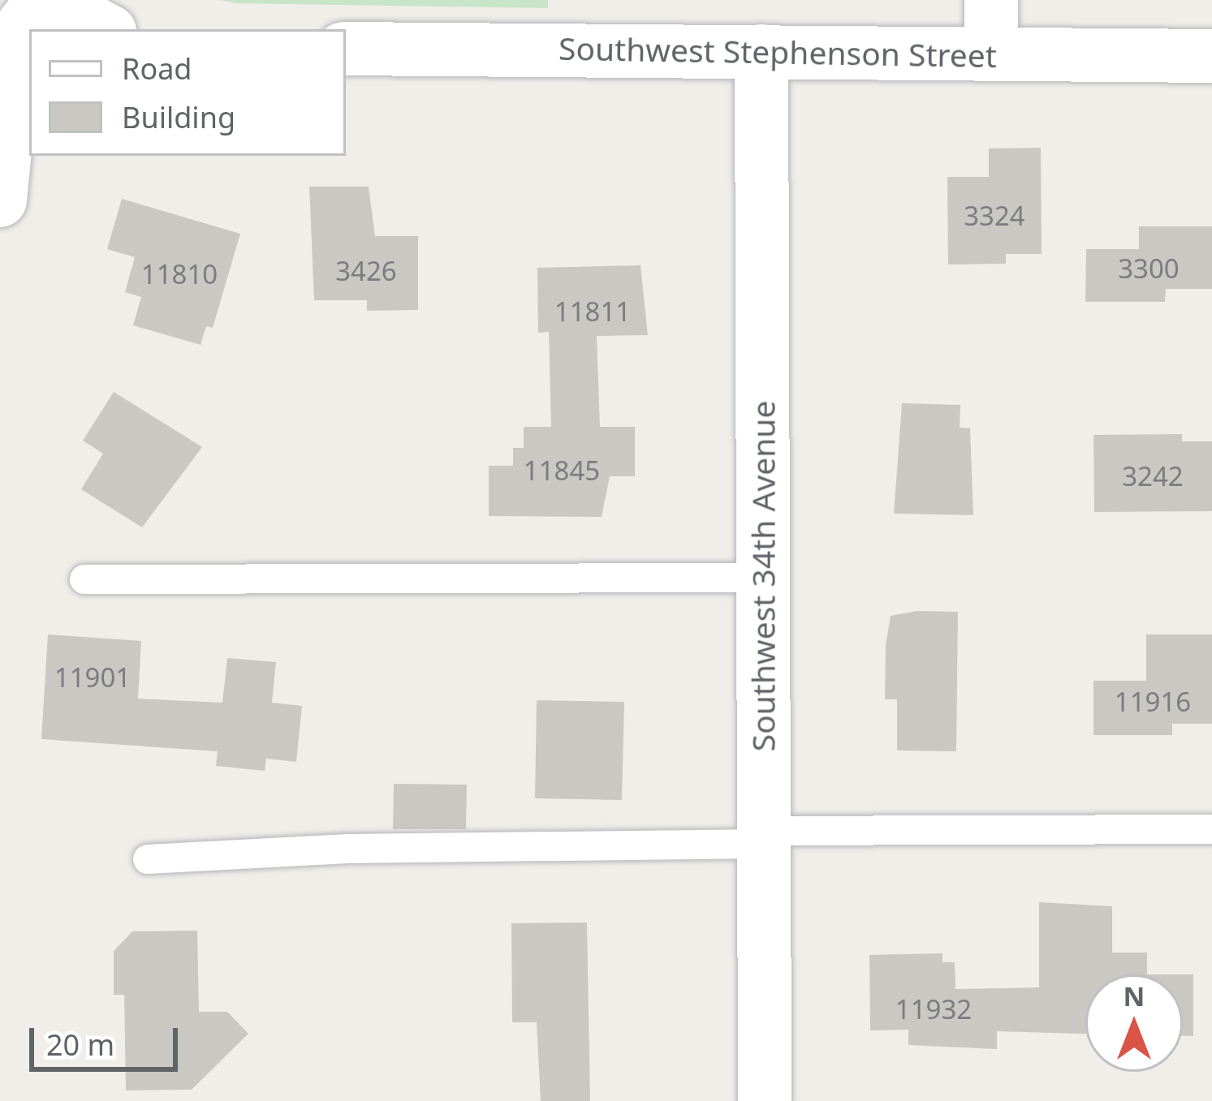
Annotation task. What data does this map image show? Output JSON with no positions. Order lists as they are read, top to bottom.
{
  "streets": {
    "street": ["Southwest Stephenson Street", "Southwest 34th Avenue"]
  },
  "crossings": [
    ["Southwest Stephenson Street", "Southwest 34th Avenue"]
  ],
  "house_numbers": [
    "3324",
    "3300",
    "3426",
    "11810",
    "11811",
    "11845",
    "3242",
    "11901",
    "11916",
    "11932"
  ],
  "legend": ["Road", "Building"],
  "scale_bar": "20 m",
  "north": "top"
}
